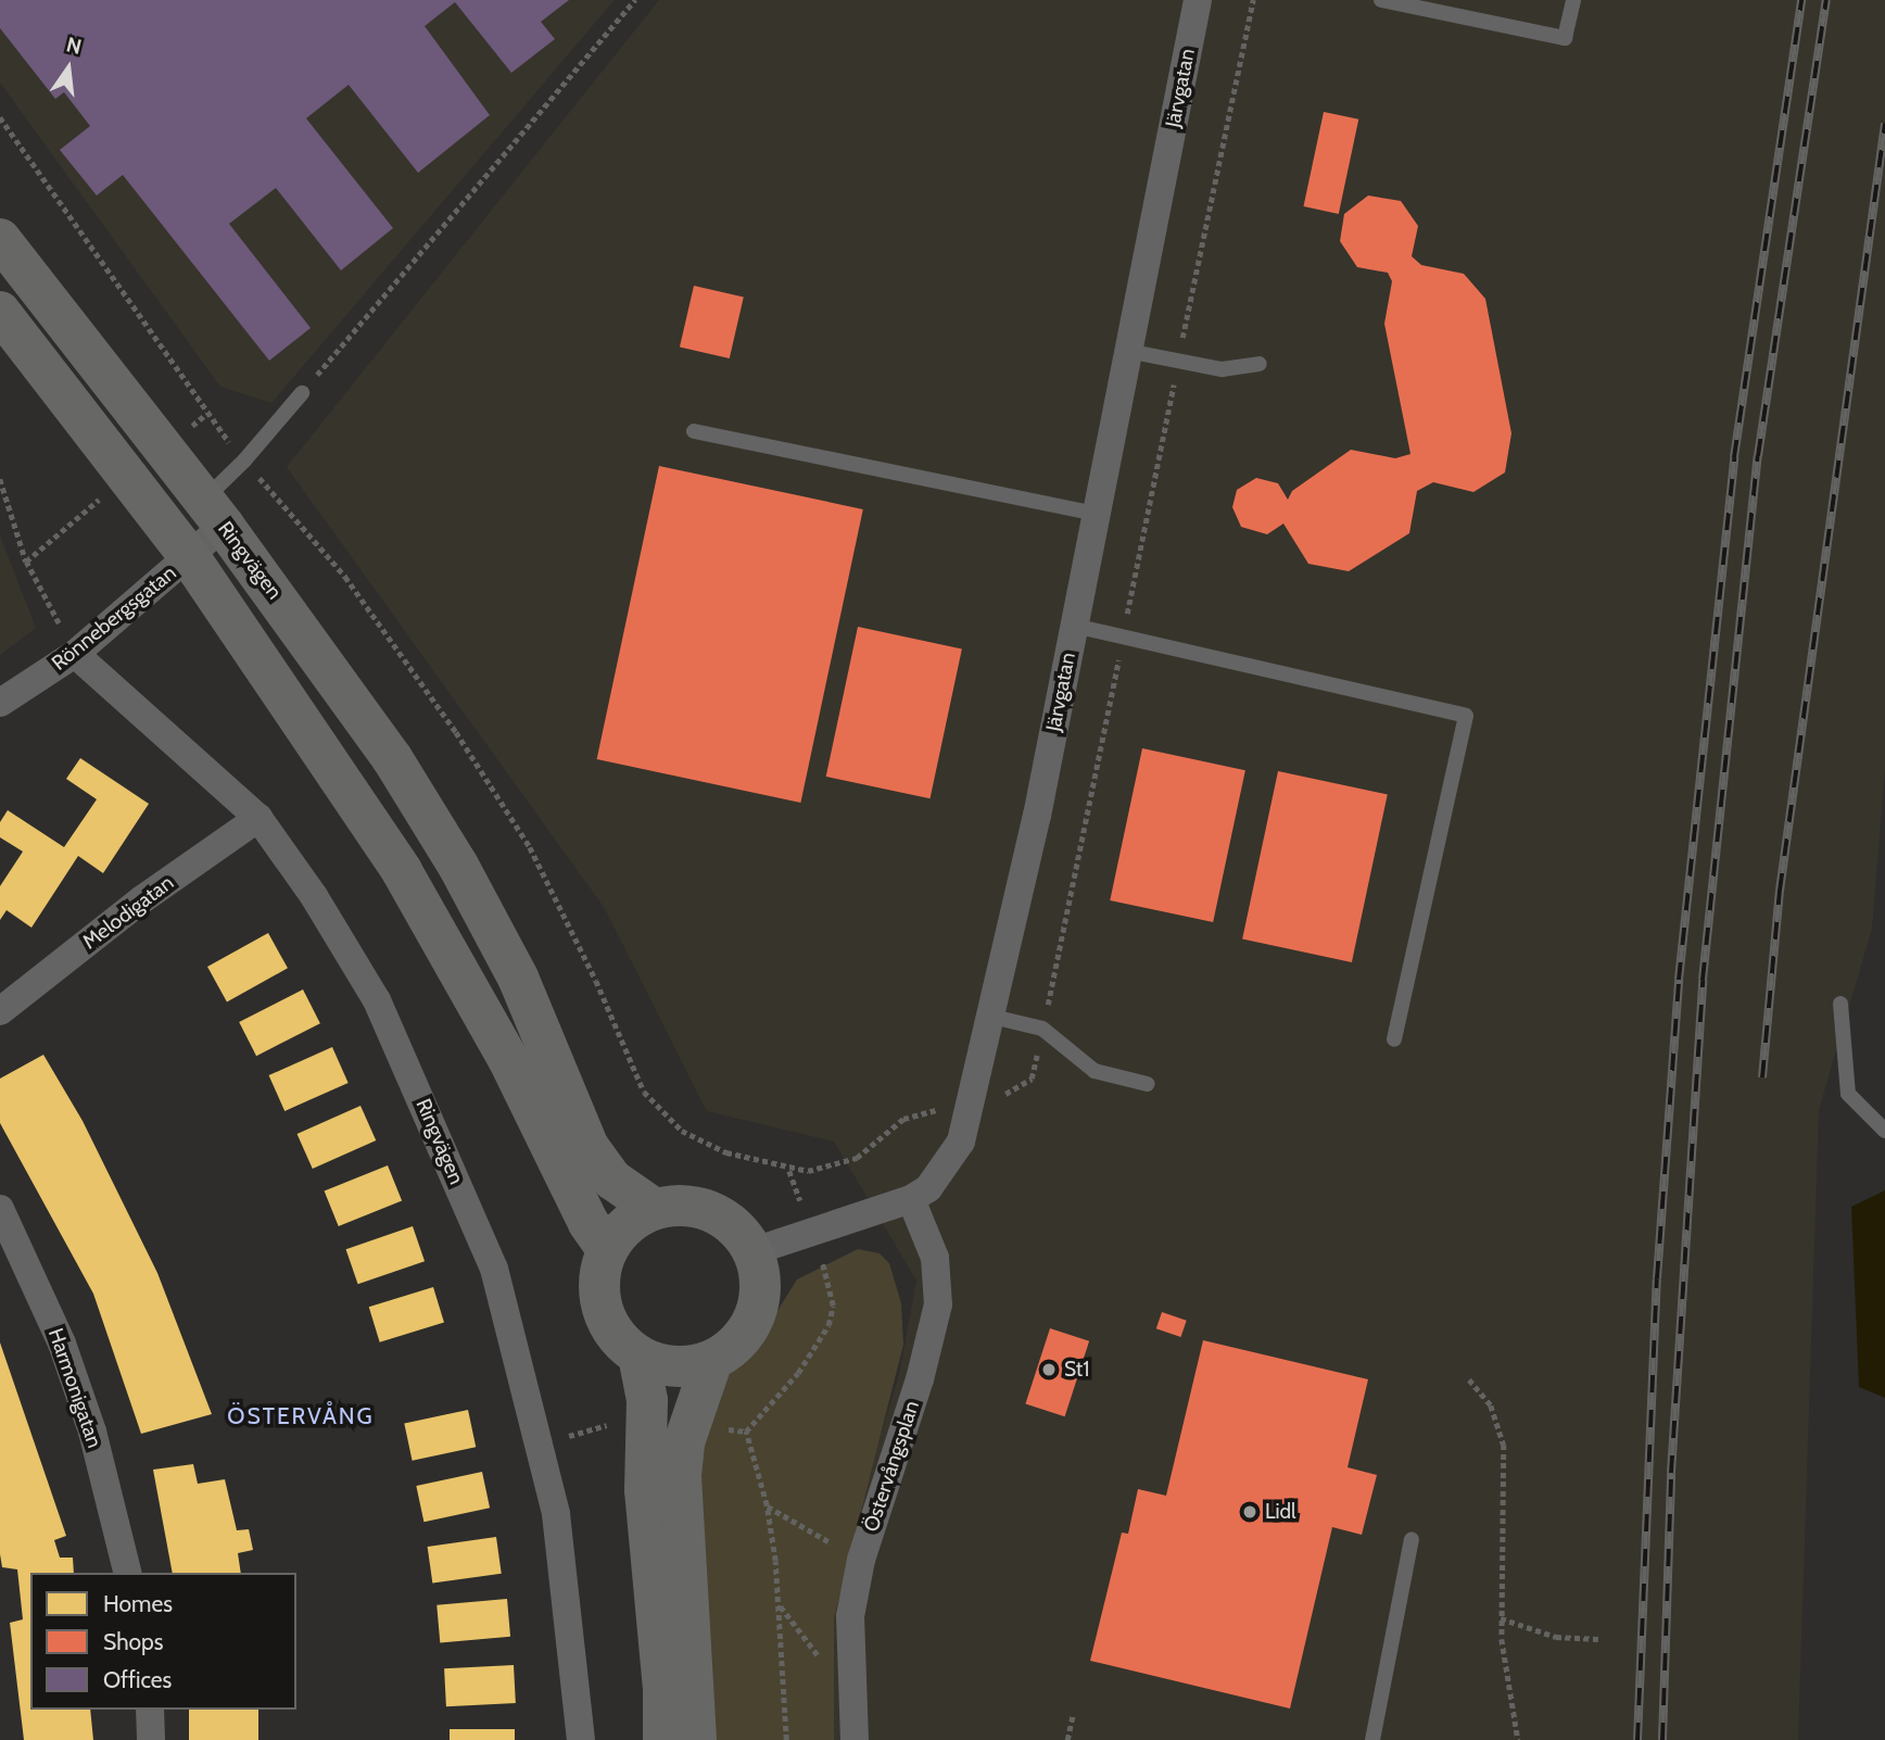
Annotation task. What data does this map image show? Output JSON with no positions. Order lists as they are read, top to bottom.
{
  "streets": {
    "main road": ["Ringvägen"],
    "street": [
      "Järvgatan",
      "Rönnebergsgatan",
      "Melodigatan",
      "Harmonigatan",
      "Östervångsplan"
    ]
  },
  "crossings": [
    ["Järvgatan", "Ringvägen"],
    ["Järvgatan", "Östervångsplan"],
    ["Ringvägen", "Rönnebergsgatan"],
    ["Ringvägen", "Melodigatan"]
  ],
  "districts": ["ÖSTERVÅNG"],
  "places": ["St1", "Lidl"],
  "legend": ["Homes", "Shops", "Offices"],
  "north": "top"
}
